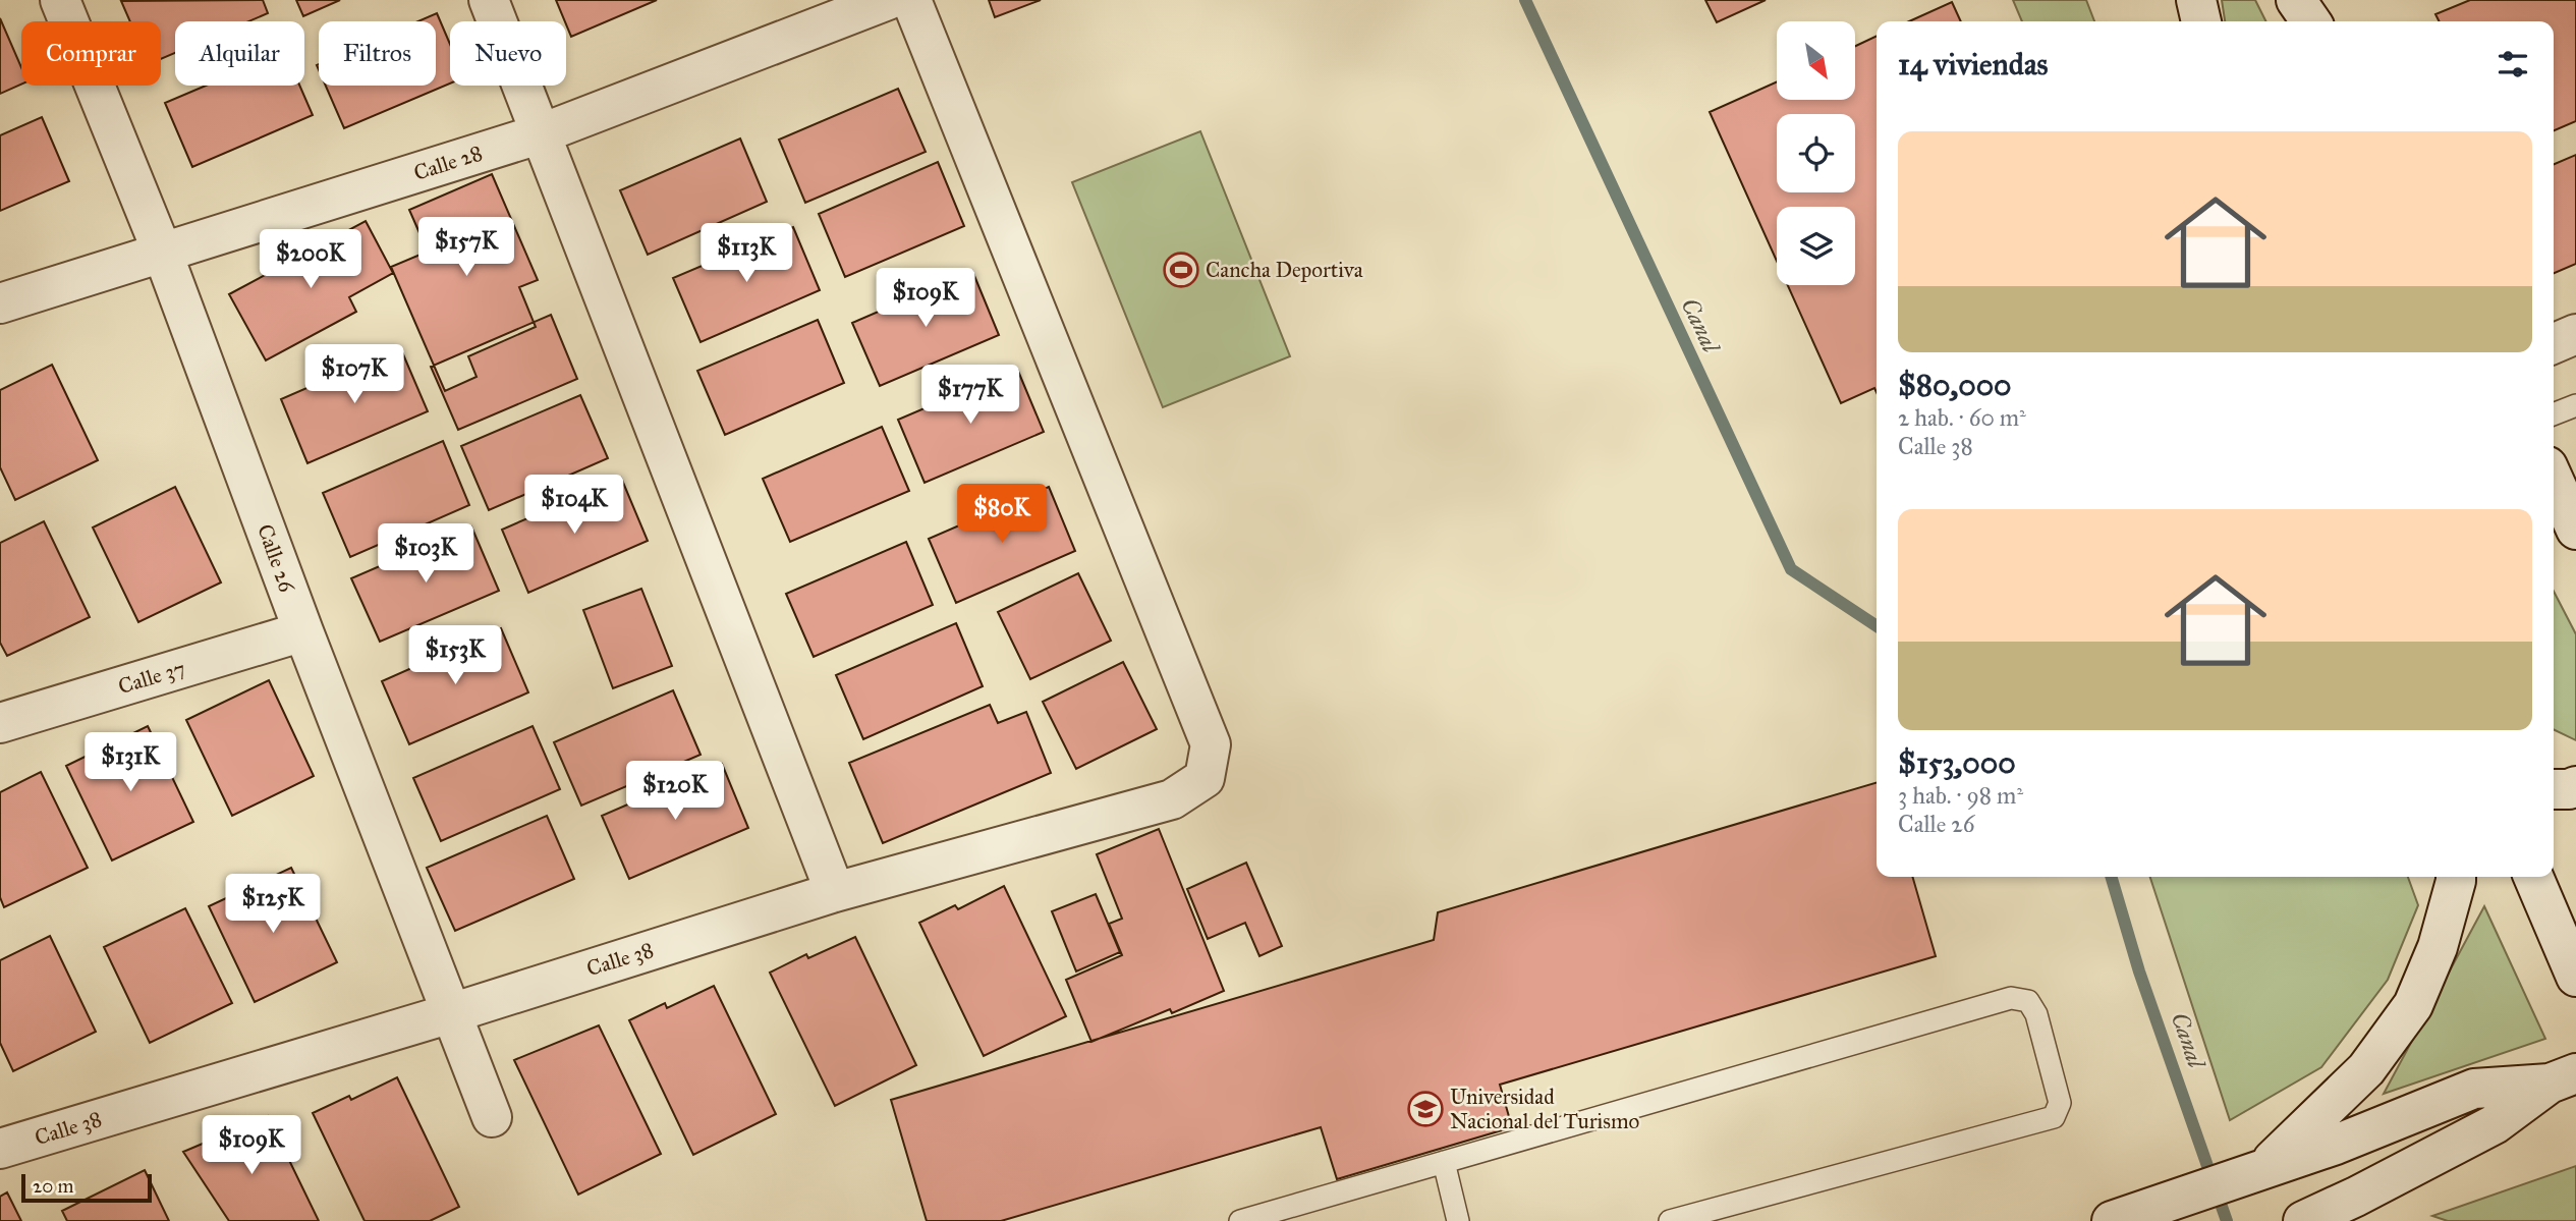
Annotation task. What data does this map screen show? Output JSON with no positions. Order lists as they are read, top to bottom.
{
  "streets": {
    "street": [
      "Calle 28",
      "Calle 26",
      "Calle 37",
      "Calle 38"
    ]
  },
  "crossings": [
    ["Calle 28", "Calle 26"],
    ["Calle 26", "Calle 37"],
    ["Calle 26", "Calle 38"]
  ],
  "water": ["Canal"],
  "places": {
    "sports": ["Cancha Deportiva"],
    "school or university": ["Universidad Nacional del Turismo"]
  },
  "scale_bar": "20 m",
  "north": "bottom right",
  "page": {
    "chip": [
      "Comprar",
      "Alquilar",
      "Filtros",
      "Nuevo"
    ],
    "heading": "14 viviendas",
    "list": [
      {
        "name": "$80,000",
        "note": "2 hab. · 60 m² · Calle 38"
      },
      {
        "name": "$153,000",
        "note": "3 hab. · 98 m² · Calle 26"
      }
    ],
    "price": [
      "$157K",
      "$113K",
      "$200K",
      "$109K",
      "$107K",
      "$177K",
      "$104K",
      "$80K",
      "$103K",
      "$153K",
      "$131K",
      "$120K",
      "$125K",
      "$109K"
    ],
    "scale": "20 m"
  }
}
